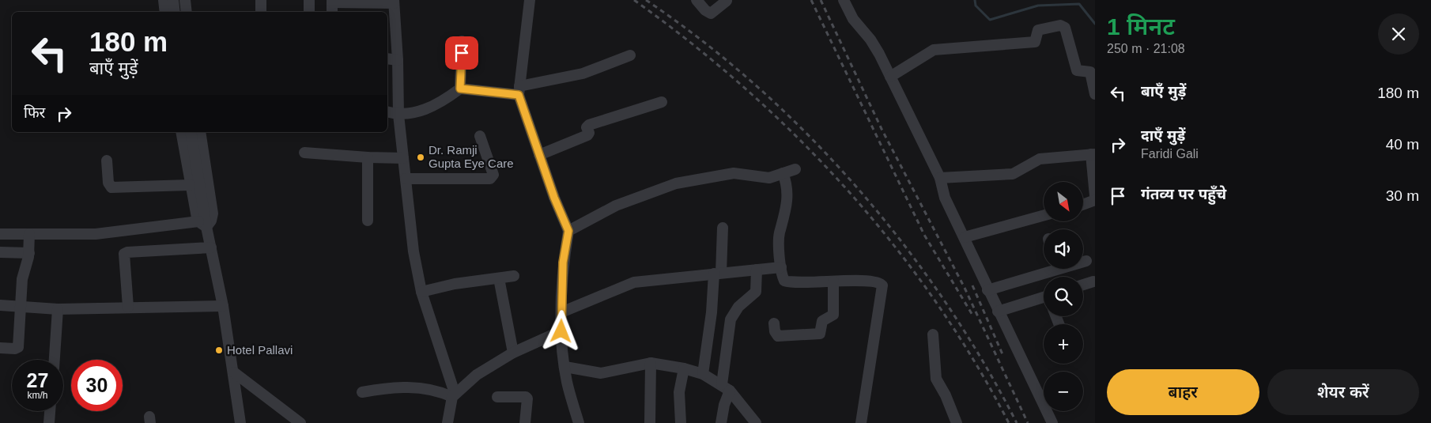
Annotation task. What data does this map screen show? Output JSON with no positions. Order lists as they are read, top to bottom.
{
  "places": ["Dr. Ramji Gupta Eye Care", "Hotel Pallavi"],
  "north": "bottom right",
  "page": {
    "heading": ["1 मिनट", "250 m · 21:08"],
    "turn": ["180 m", "बाएँ मुड़ें"],
    "list": [
      {
        "name": "बाएँ मुड़ें",
        "value": "180 m"
      },
      {
        "name": "दाएँ मुड़ें",
        "note": "Faridi Gali",
        "value": "40 m"
      },
      {
        "name": "गंतव्य पर पहुँचे",
        "value": "30 m"
      }
    ],
    "then": "फिर",
    "map_buttons": ["+", "−"],
    "speed": "27 km/h",
    "limit": "30",
    "buttons": ["बाहर", "शेयर करें"]
  }
}
